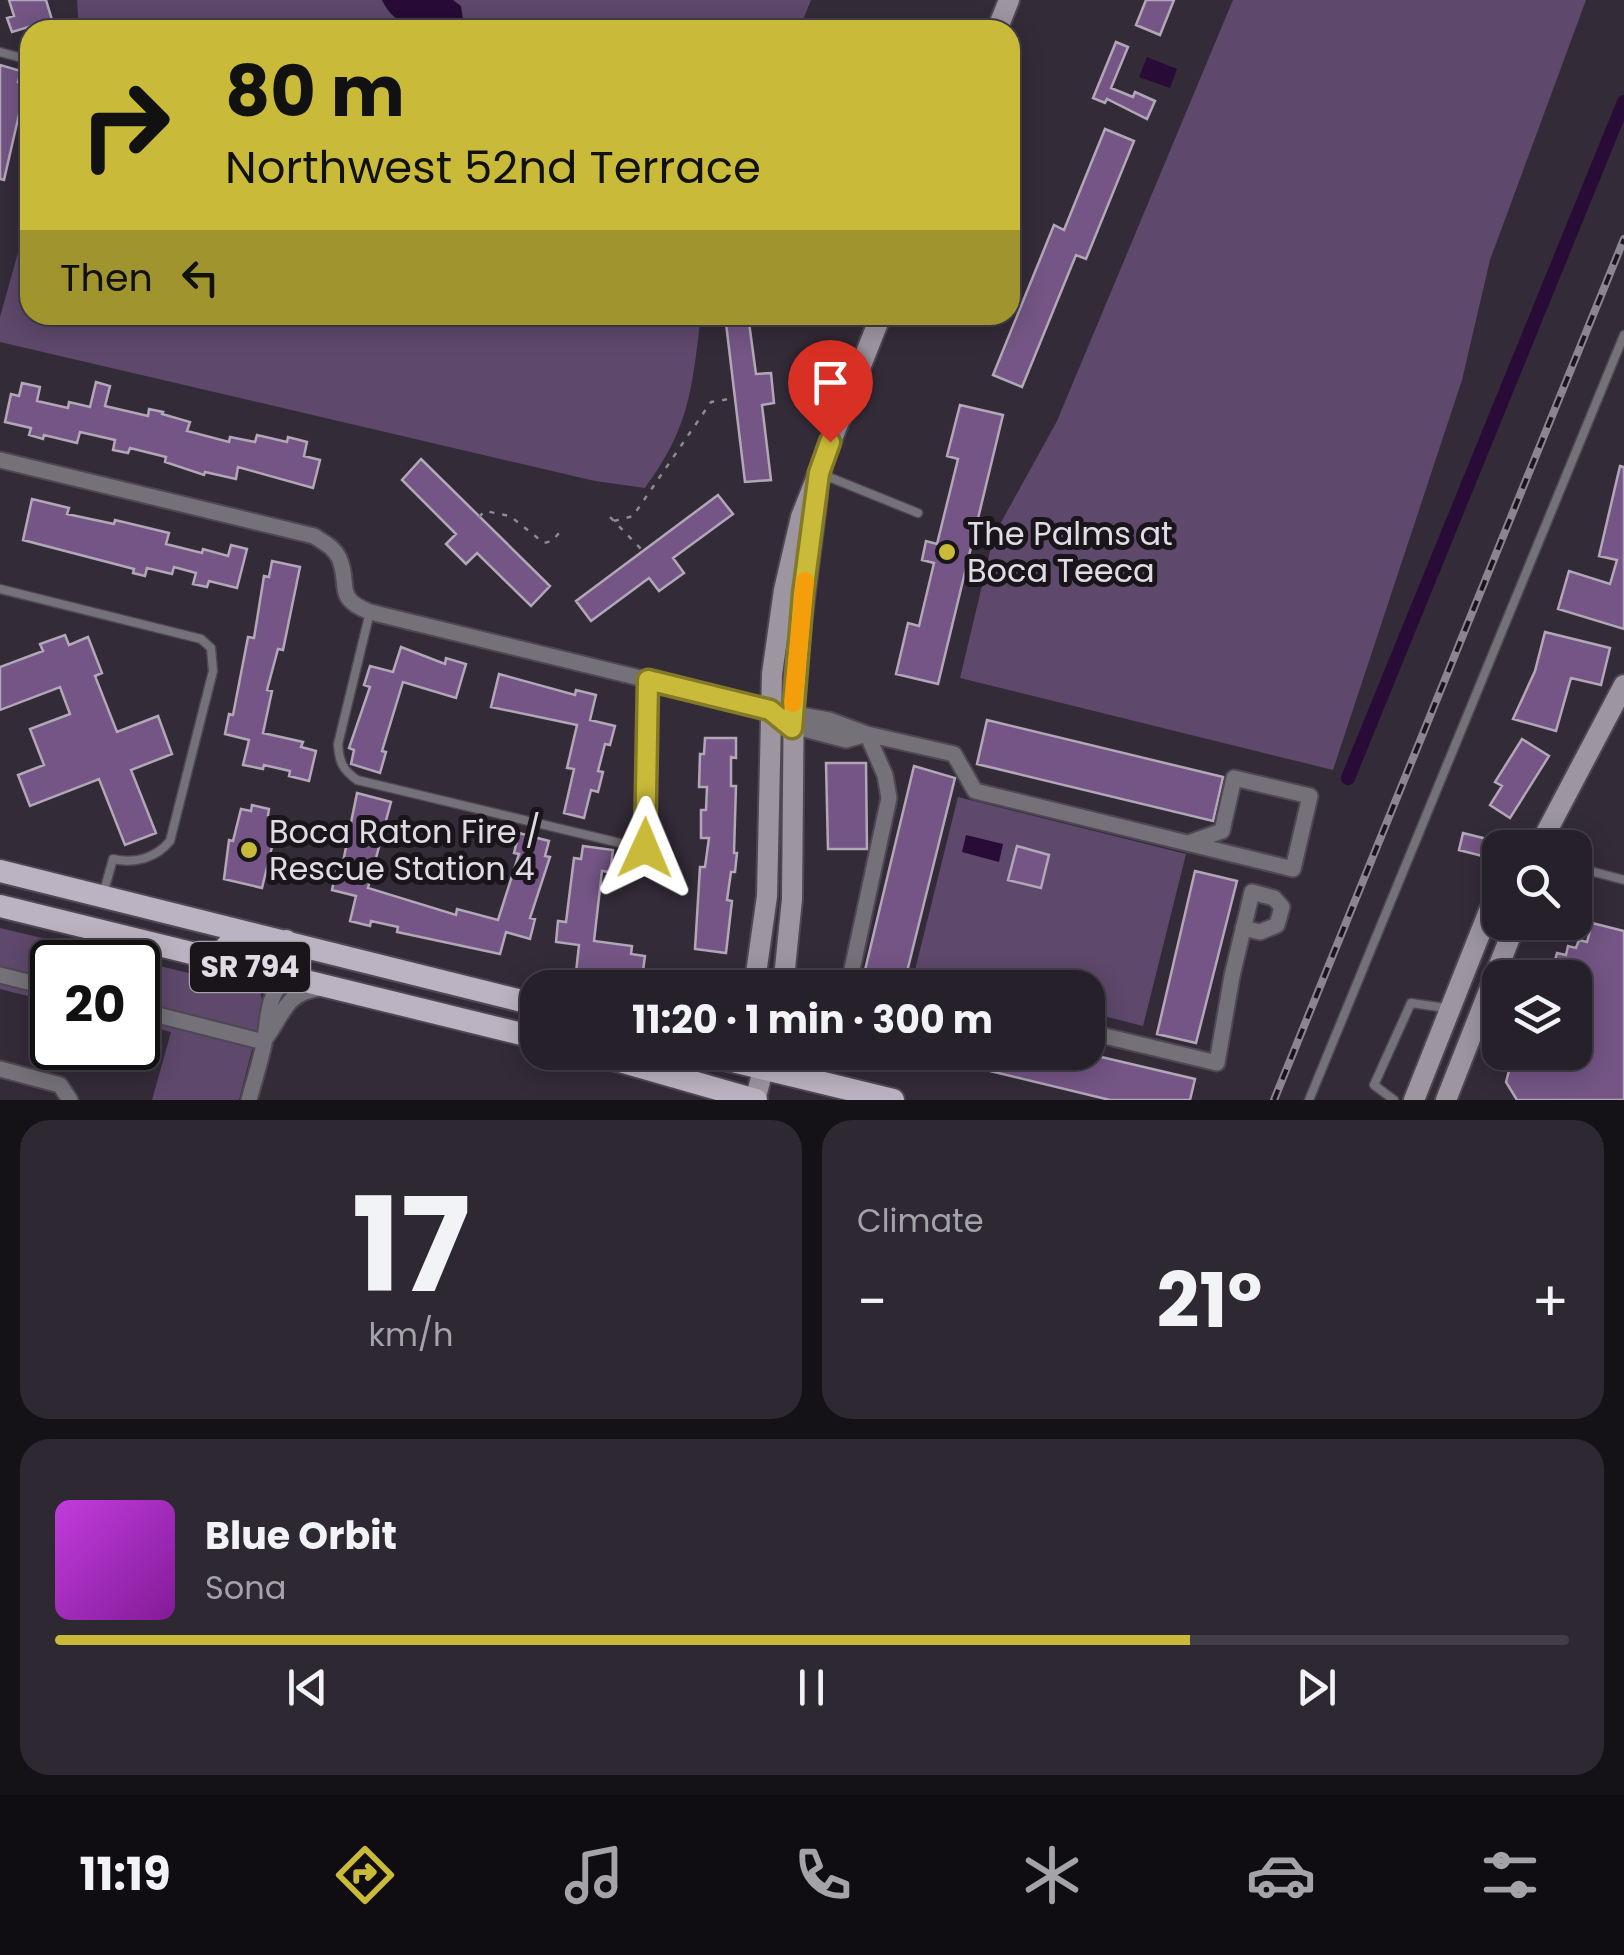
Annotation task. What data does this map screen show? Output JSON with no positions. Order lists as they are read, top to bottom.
{
  "streets": {
    "main road": ["SR 794"]
  },
  "places": ["The Palms at Boca Teeca", "Boca Raton Fire / Rescue Station 4"],
  "page": {
    "turn": ["80 m", "Northwest 52nd Terrace"],
    "then": "Then",
    "limit": "20",
    "trip": "11:20 · 1 min · 300 m",
    "tile": [
      ["17", "km/h"],
      "Climate"
    ],
    "heat": ["−", "21°", "+"],
    "song": ["Blue Orbit", "Sona"],
    "tabs": "11:19"
  }
}
